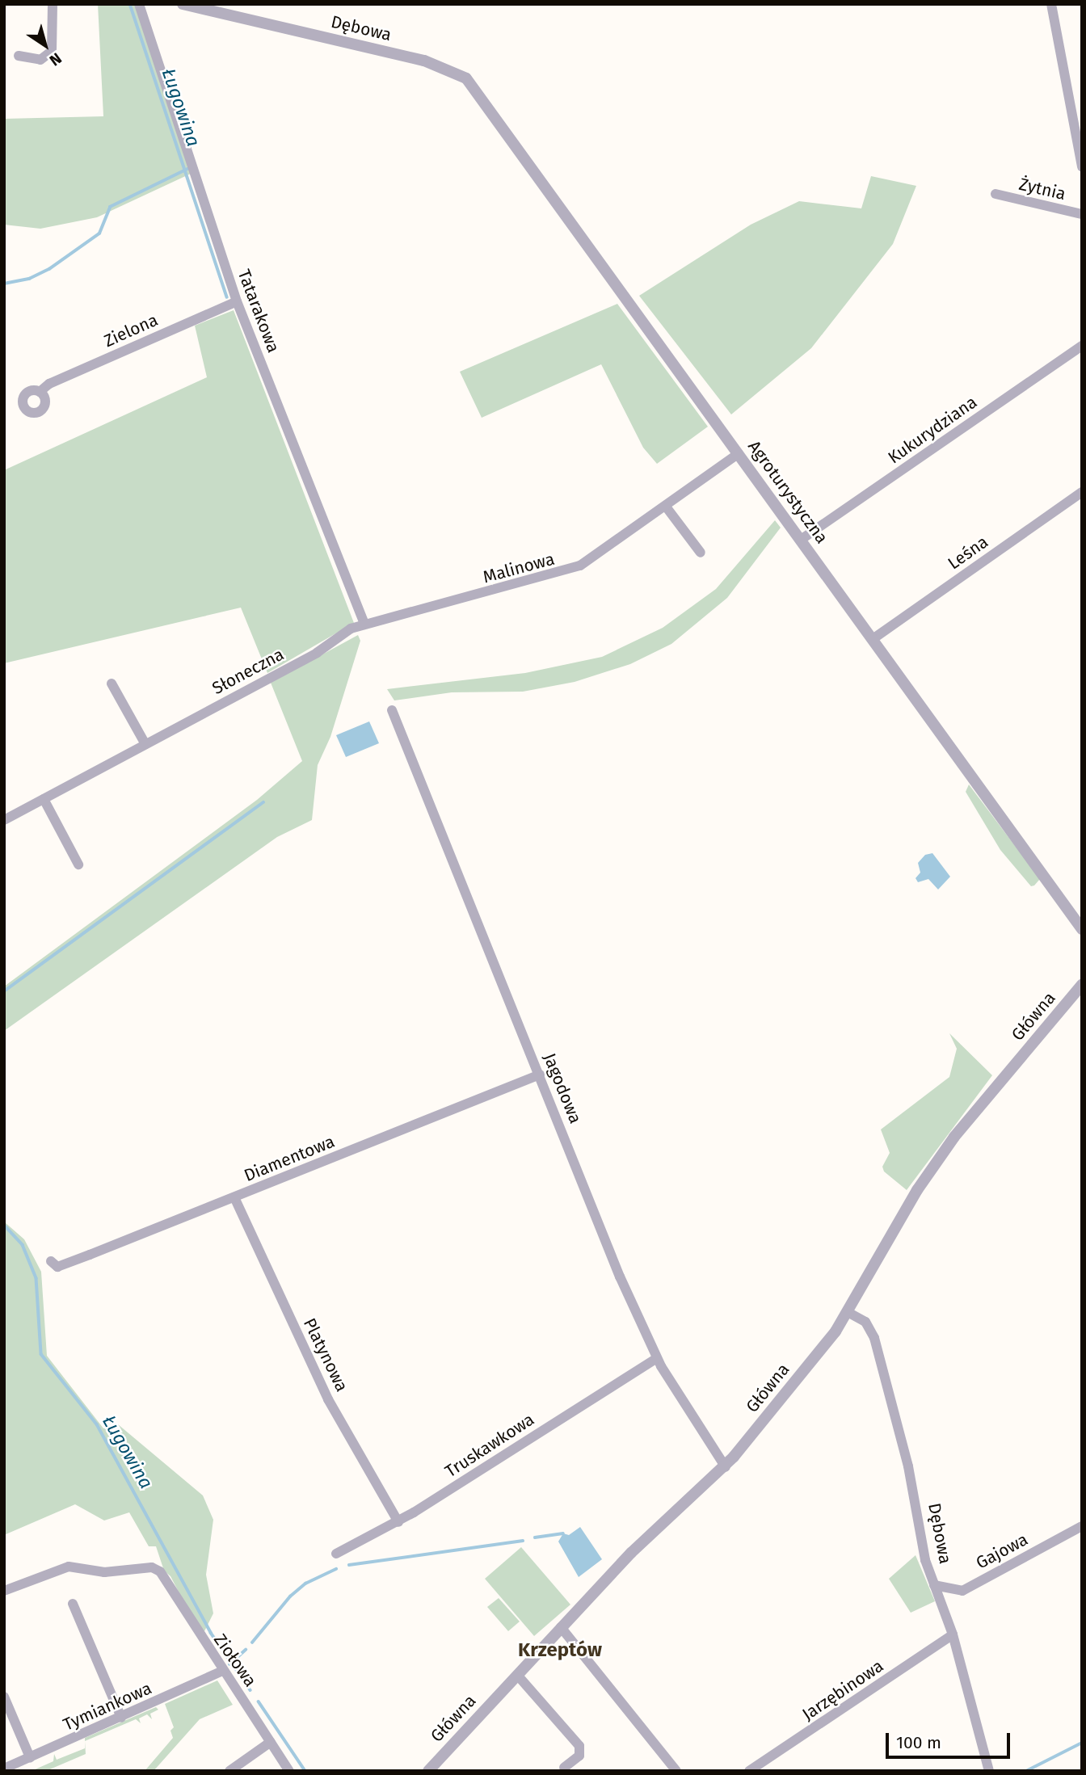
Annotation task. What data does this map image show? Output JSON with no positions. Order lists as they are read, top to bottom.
{
  "streets": {
    "street": [
      "Dębowa",
      "Żytnia",
      "Tatarakowa",
      "Zielona",
      "Kukurydziana",
      "Agroturystyczna",
      "Leśna",
      "Malinowa",
      "Słoneczna",
      "Główna",
      "Jagodowa",
      "Diamentowa",
      "Platynowa",
      "Truskawkowa",
      "Gajowa",
      "Ziołowa",
      "Jarzębinowa",
      "Tymiankowa"
    ]
  },
  "crossings": [
    ["Dębowa", "Agroturystyczna"],
    ["Dębowa", "Główna"],
    ["Dębowa", "Gajowa"],
    ["Dębowa", "Jarzębinowa"],
    ["Tatarakowa", "Zielona"],
    ["Tatarakowa", "Malinowa"],
    ["Tatarakowa", "Słoneczna"],
    ["Kukurydziana", "Agroturystyczna"],
    ["Agroturystyczna", "Leśna"],
    ["Agroturystyczna", "Malinowa"],
    ["Malinowa", "Słoneczna"],
    ["Główna", "Jagodowa"],
    ["Jagodowa", "Diamentowa"],
    ["Jagodowa", "Truskawkowa"],
    ["Diamentowa", "Platynowa"],
    ["Platynowa", "Truskawkowa"],
    ["Ziołowa", "Tymiankowa"]
  ],
  "districts": ["Krzeptów"],
  "water": ["Ługowina"],
  "scale_bar": "100 m",
  "north": "bottom right"
}
